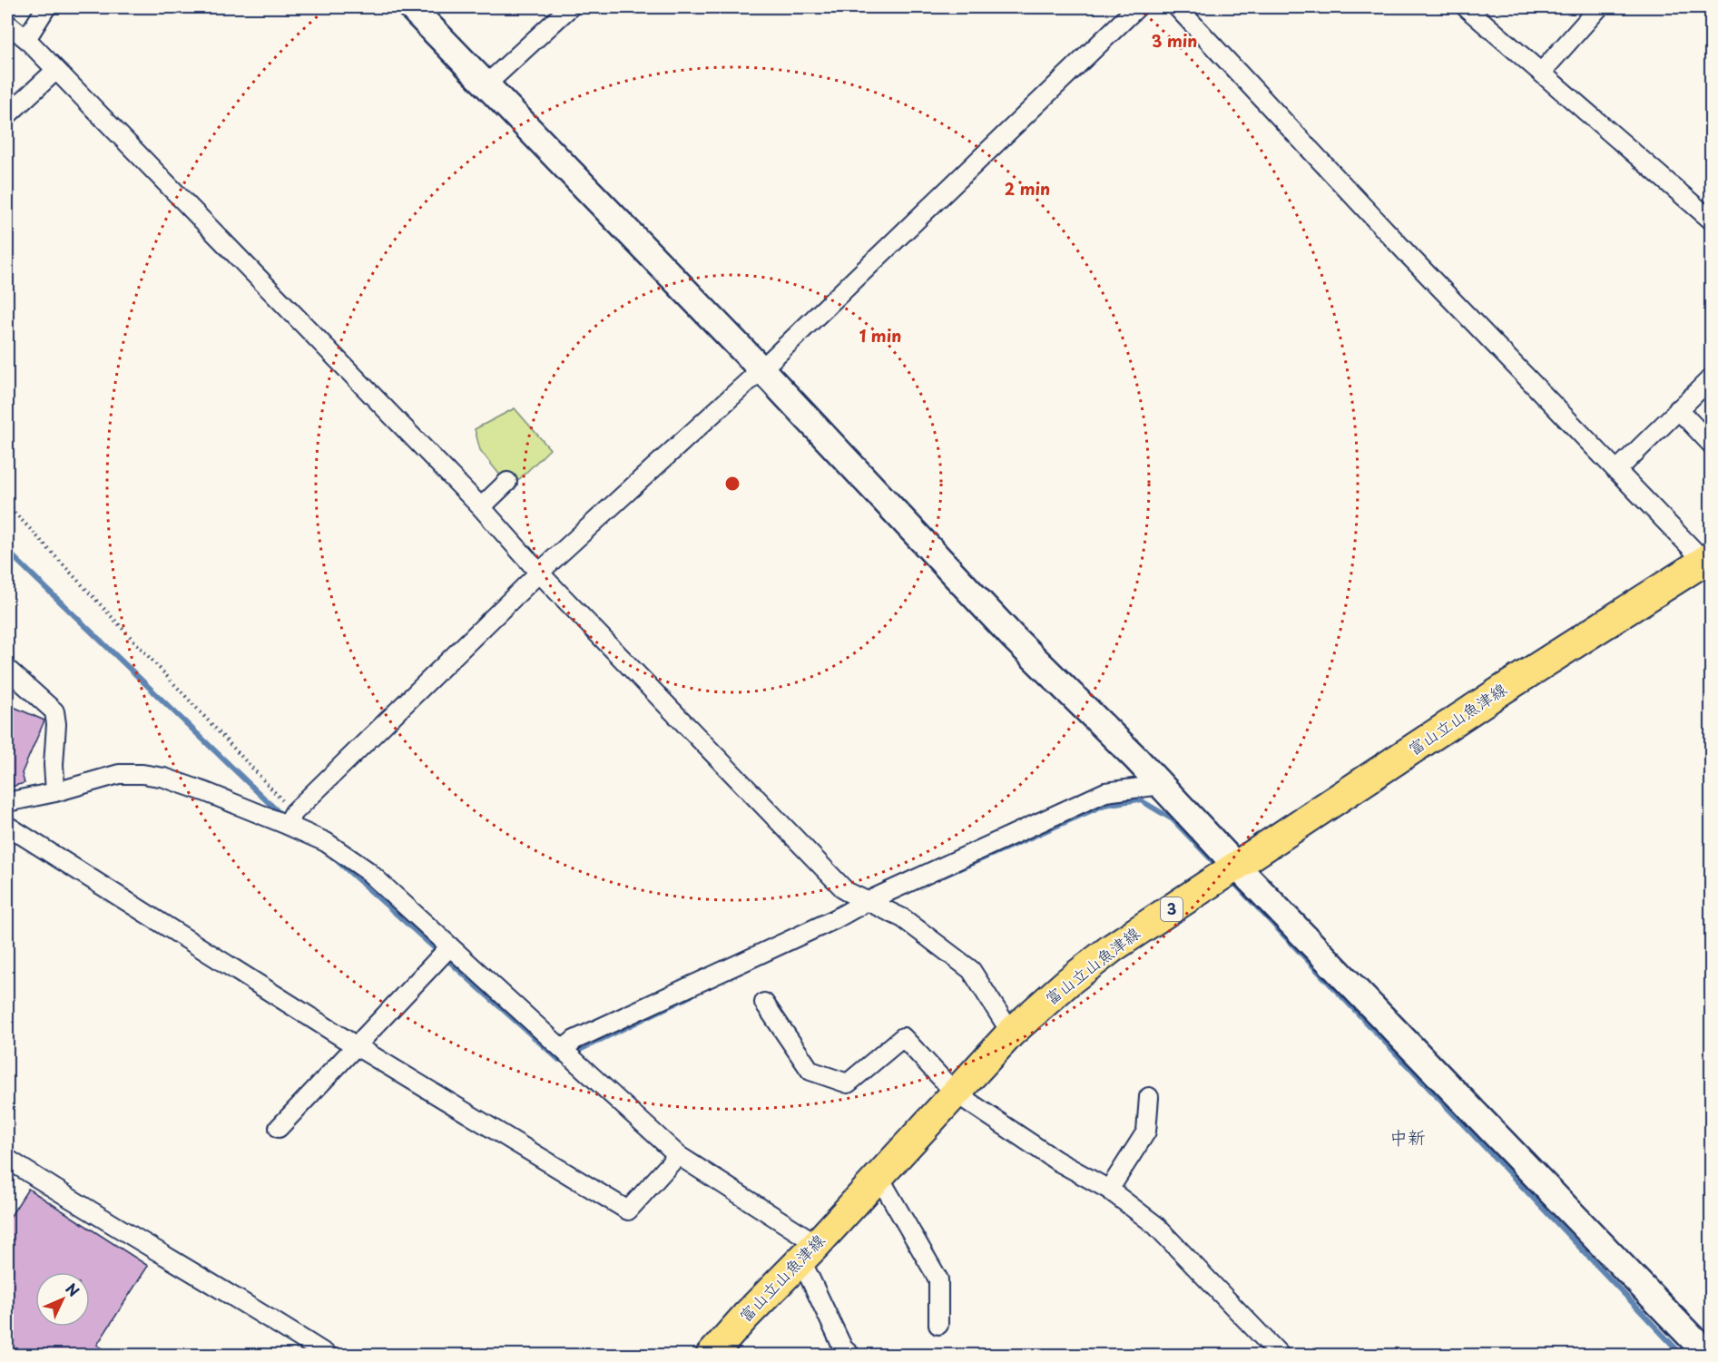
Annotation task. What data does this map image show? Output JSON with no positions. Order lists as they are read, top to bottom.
{
  "streets": {
    "main road": ["富山立山魚津線", "3"]
  },
  "districts": ["中新"],
  "north": "top right",
  "rings": ["3 min", "2 min", "1 min"]
}
